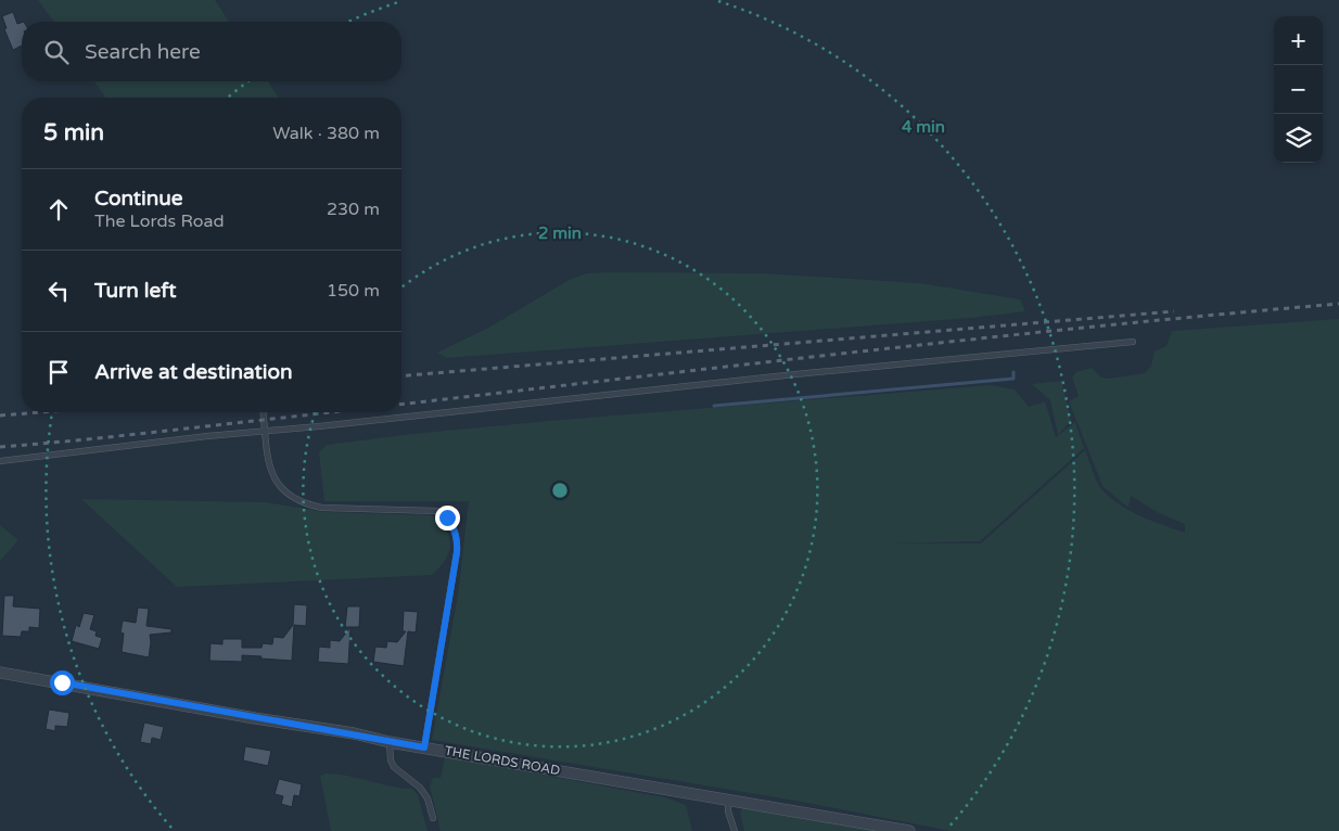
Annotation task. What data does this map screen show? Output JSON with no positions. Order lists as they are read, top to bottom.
{
  "streets": {
    "street": ["THE LORDS ROAD"]
  },
  "page": {
    "map_buttons": ["+", "−"],
    "search": "Search here",
    "heading": ["5 min", "Walk · 380 m"],
    "list": [
      ["Continue", "The Lords Road", "230 m"],
      ["Turn left", "150 m"],
      "Arrive at destination"
    ]
  },
  "rings": ["4 min", "2 min"]
}
